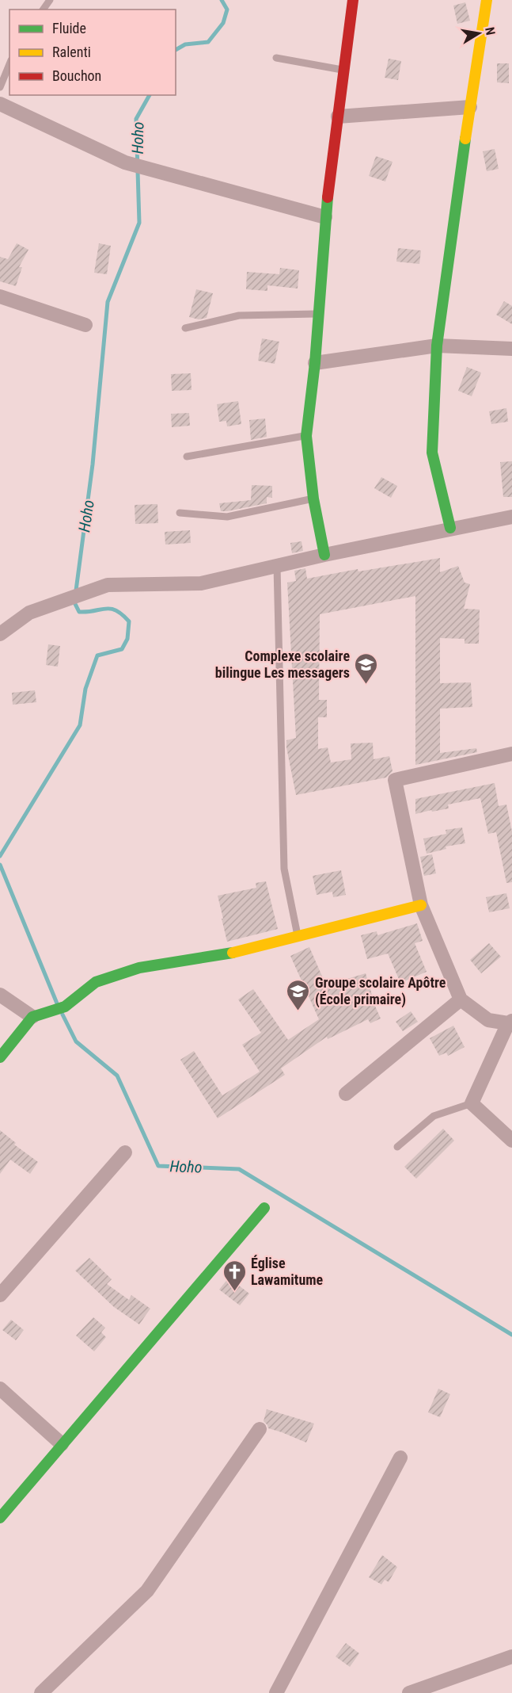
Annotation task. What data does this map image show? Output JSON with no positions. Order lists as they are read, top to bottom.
{
  "water": ["Hoho"],
  "places": {
    "school or university": ["Complexe scolaire bilingue Les messagers", "Groupe scolaire Apôtre (École primaire)"],
    "church": ["Église Lawamitume"]
  },
  "legend": ["Fluide", "Ralenti", "Bouchon"],
  "north": "right"
}
